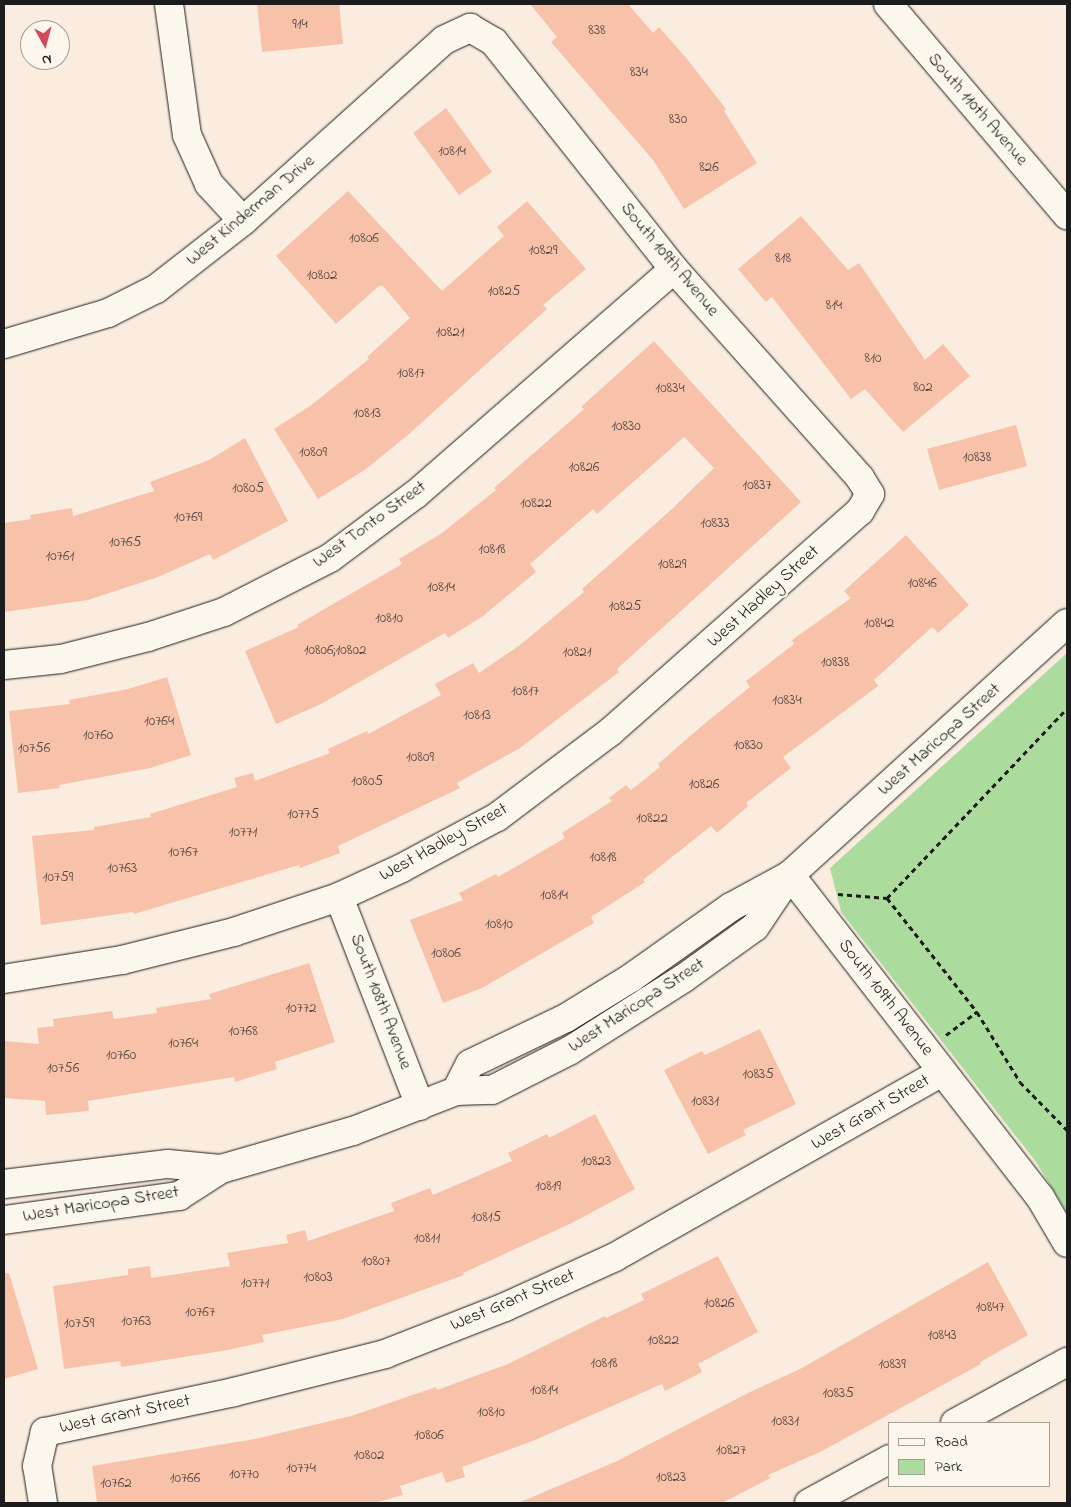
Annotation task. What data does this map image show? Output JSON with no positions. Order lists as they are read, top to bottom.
{
  "streets": {
    "street": [
      "South 110th Avenue",
      "West Kinderman Drive",
      "South 109th Avenue",
      "West Tonto Street",
      "West Hadley Street",
      "West Maricopa Street",
      "South 108th Avenue",
      "West Grant Street"
    ]
  },
  "crossings": [
    ["West Kinderman Drive", "South 109th Avenue"],
    ["South 109th Avenue", "West Tonto Street"],
    ["South 109th Avenue", "West Hadley Street"],
    ["South 109th Avenue", "West Maricopa Street"],
    ["South 109th Avenue", "West Grant Street"],
    ["West Hadley Street", "South 108th Avenue"],
    ["West Maricopa Street", "South 108th Avenue"]
  ],
  "house_numbers": [
    "914",
    "838",
    "834",
    "830",
    "10814",
    "826",
    "10806",
    "10829",
    "818",
    "10802",
    "10825",
    "814",
    "10821",
    "810",
    "10817",
    "802",
    "10834",
    "10813",
    "10830",
    "10809",
    "10838",
    "10826",
    "10837",
    "10805",
    "10822",
    "10769",
    "10833",
    "10765",
    "10818",
    "10761",
    "10829",
    "10846",
    "10814",
    "10825",
    "10810",
    "10842",
    "10806;10802",
    "10821",
    "10838",
    "10817",
    "10834",
    "10813",
    "10764",
    "10760",
    "10830",
    "10756",
    "10809",
    "10805",
    "10826",
    "10775",
    "10822",
    "10771",
    "10767",
    "10818",
    "10763",
    "10759",
    "10814",
    "10810",
    "10806",
    "10772",
    "10768",
    "10764",
    "10760",
    "10756",
    "10835",
    "10831",
    "10823",
    "10819",
    "10815",
    "10811",
    "10807",
    "10803",
    "10771",
    "10826",
    "10847",
    "10767",
    "10763",
    "10759",
    "10843",
    "10822",
    "10818",
    "10839",
    "10814",
    "10835",
    "10810",
    "10831",
    "10806",
    "10827",
    "10802",
    "10774",
    "10770",
    "10823",
    "10766",
    "10762"
  ],
  "legend": ["Road", "Park"],
  "north": "bottom"
}
